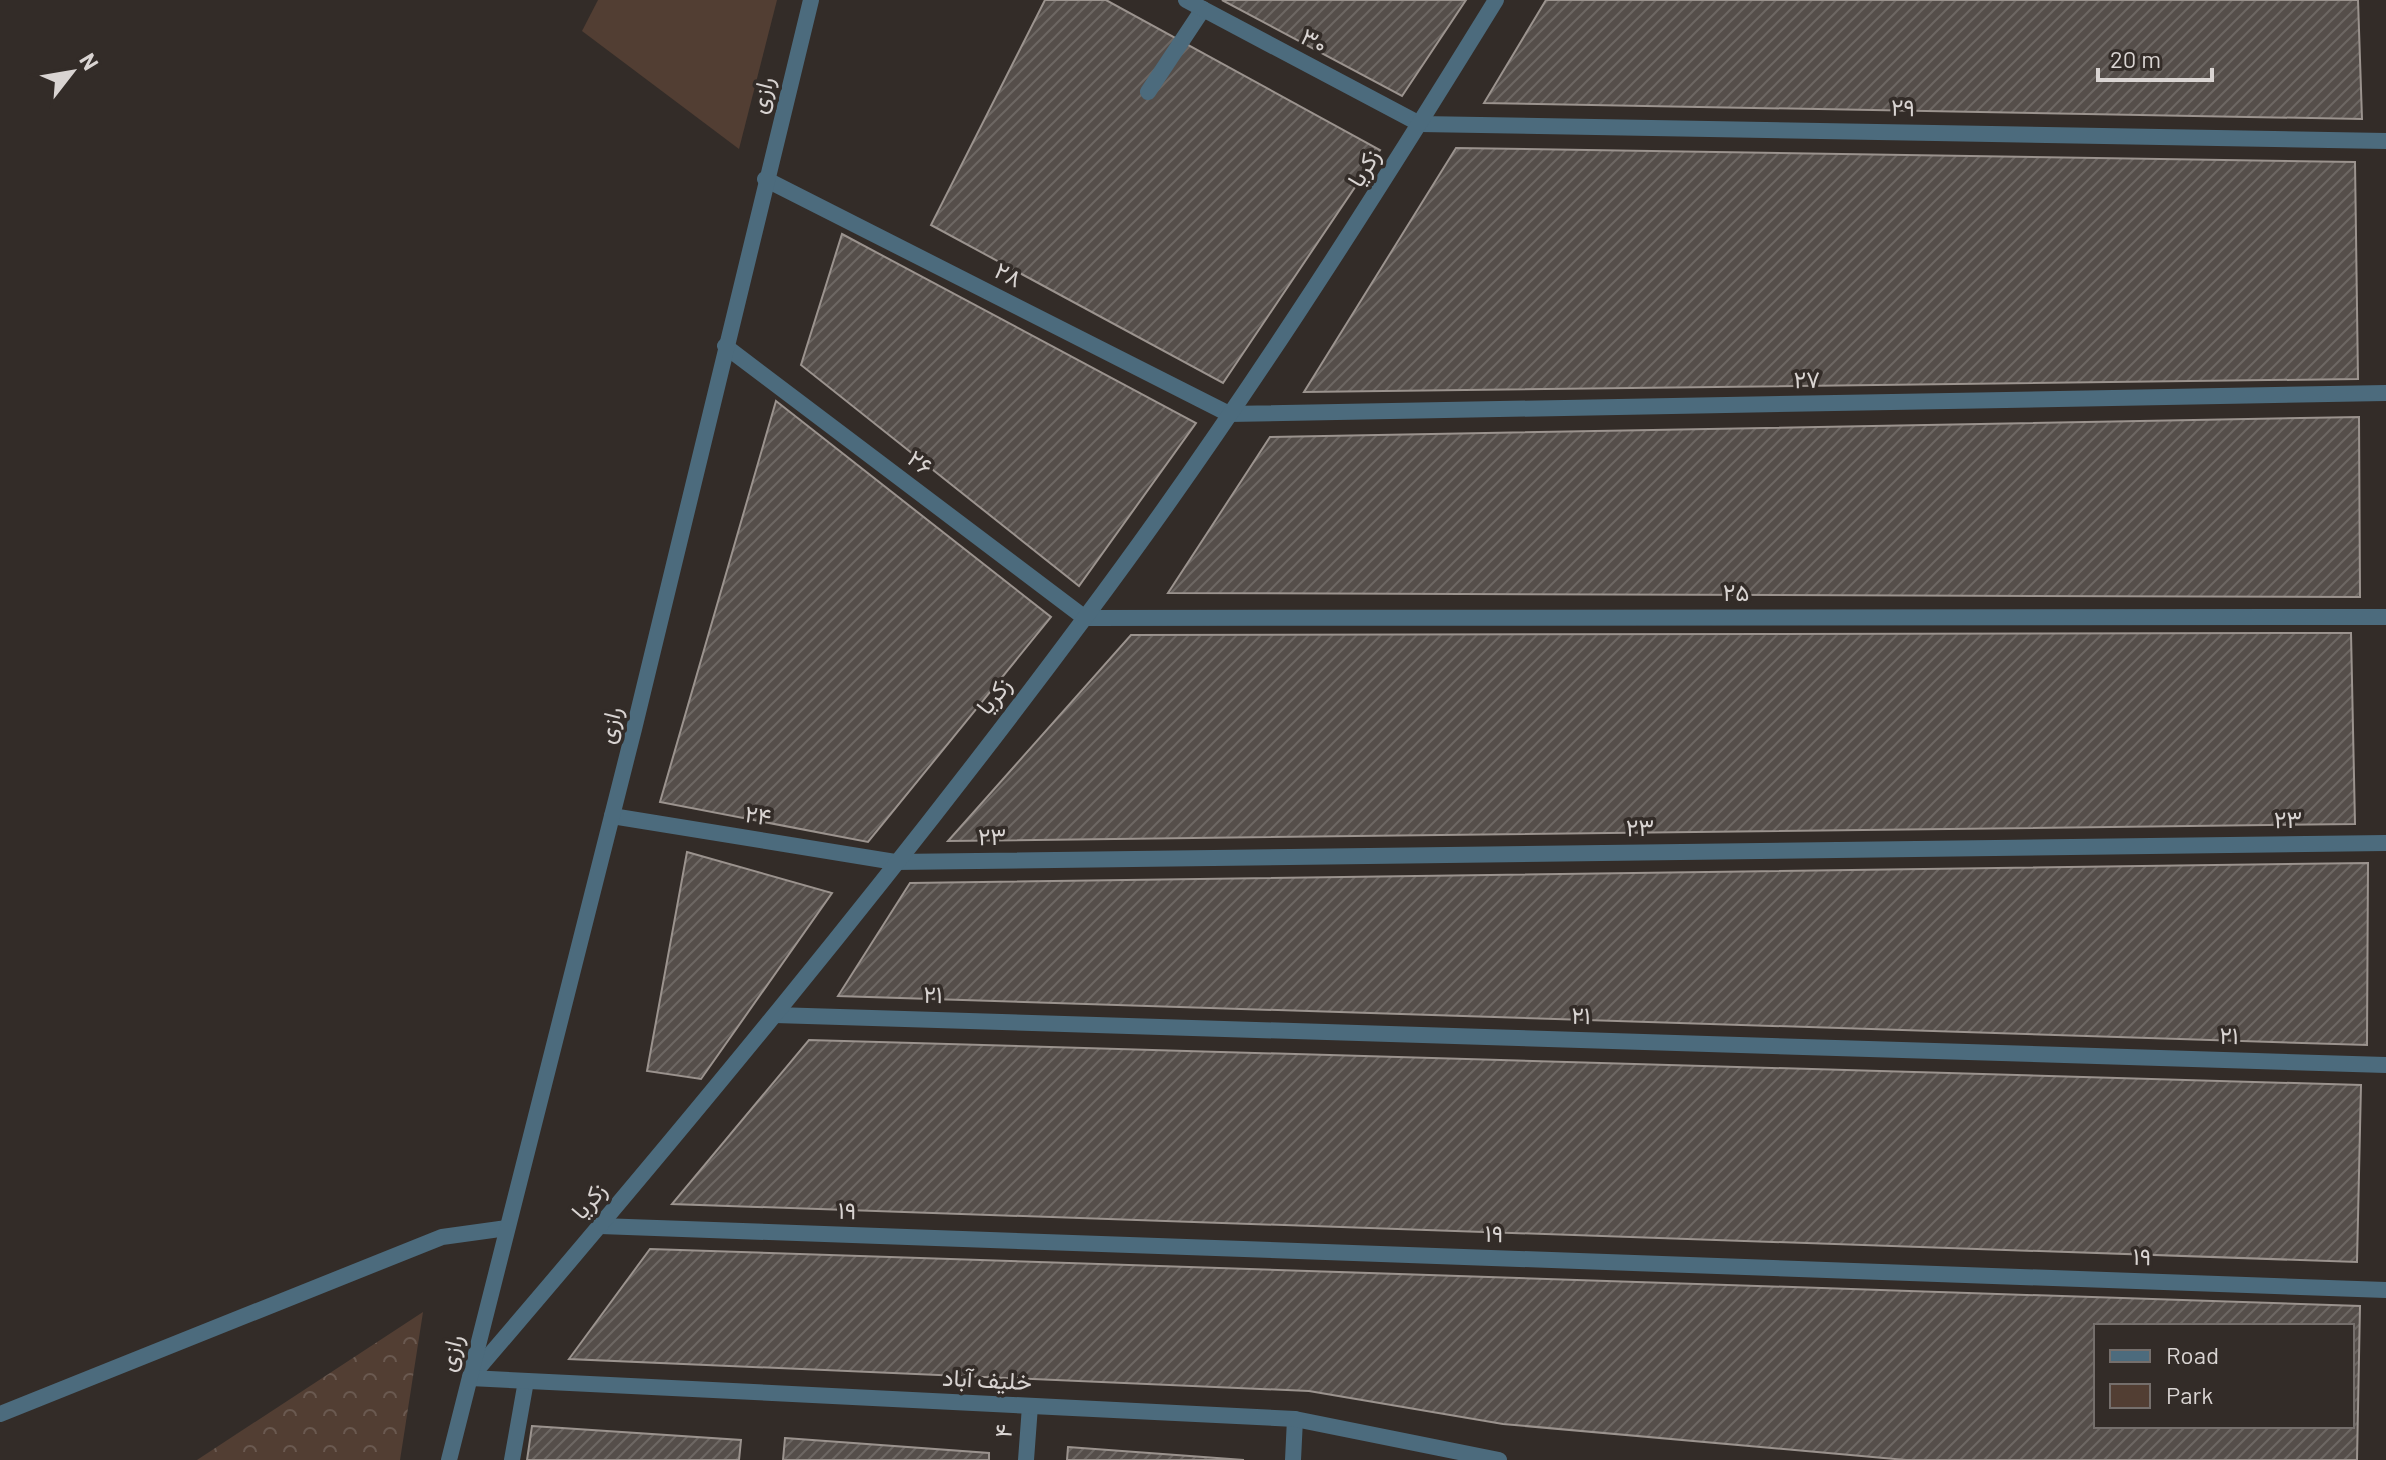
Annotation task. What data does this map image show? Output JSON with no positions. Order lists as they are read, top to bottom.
{
  "streets": {
    "street": [
      "۳۰",
      "رازی",
      "۲۹",
      "زکریا",
      "۲۸",
      "۲۷",
      "۲۶",
      "۲۵",
      "۲۴",
      "۲۳",
      "۲۱",
      "۱۹",
      "خلیف آباد",
      "۴"
    ]
  },
  "crossings": [
    ["۳۰", "۲۹"],
    ["۳۰", "زکریا"],
    ["رازی", "زکریا"],
    ["رازی", "۲۸"],
    ["رازی", "۲۶"],
    ["رازی", "۲۴"],
    ["رازی", "خلیف آباد"],
    ["۲۹", "زکریا"],
    ["زکریا", "۲۸"],
    ["زکریا", "۲۷"],
    ["زکریا", "۲۶"],
    ["زکریا", "۲۵"],
    ["زکریا", "۲۴"],
    ["زکریا", "۲۳"],
    ["زکریا", "۲۱"],
    ["زکریا", "۱۹"],
    ["زکریا", "خلیف آباد"],
    ["۲۸", "۲۷"],
    ["۲۶", "۲۵"],
    ["۲۴", "۲۳"],
    ["خلیف آباد", "۴"]
  ],
  "legend": ["Road", "Park"],
  "scale_bar": "20 m",
  "north": "top right"
}
